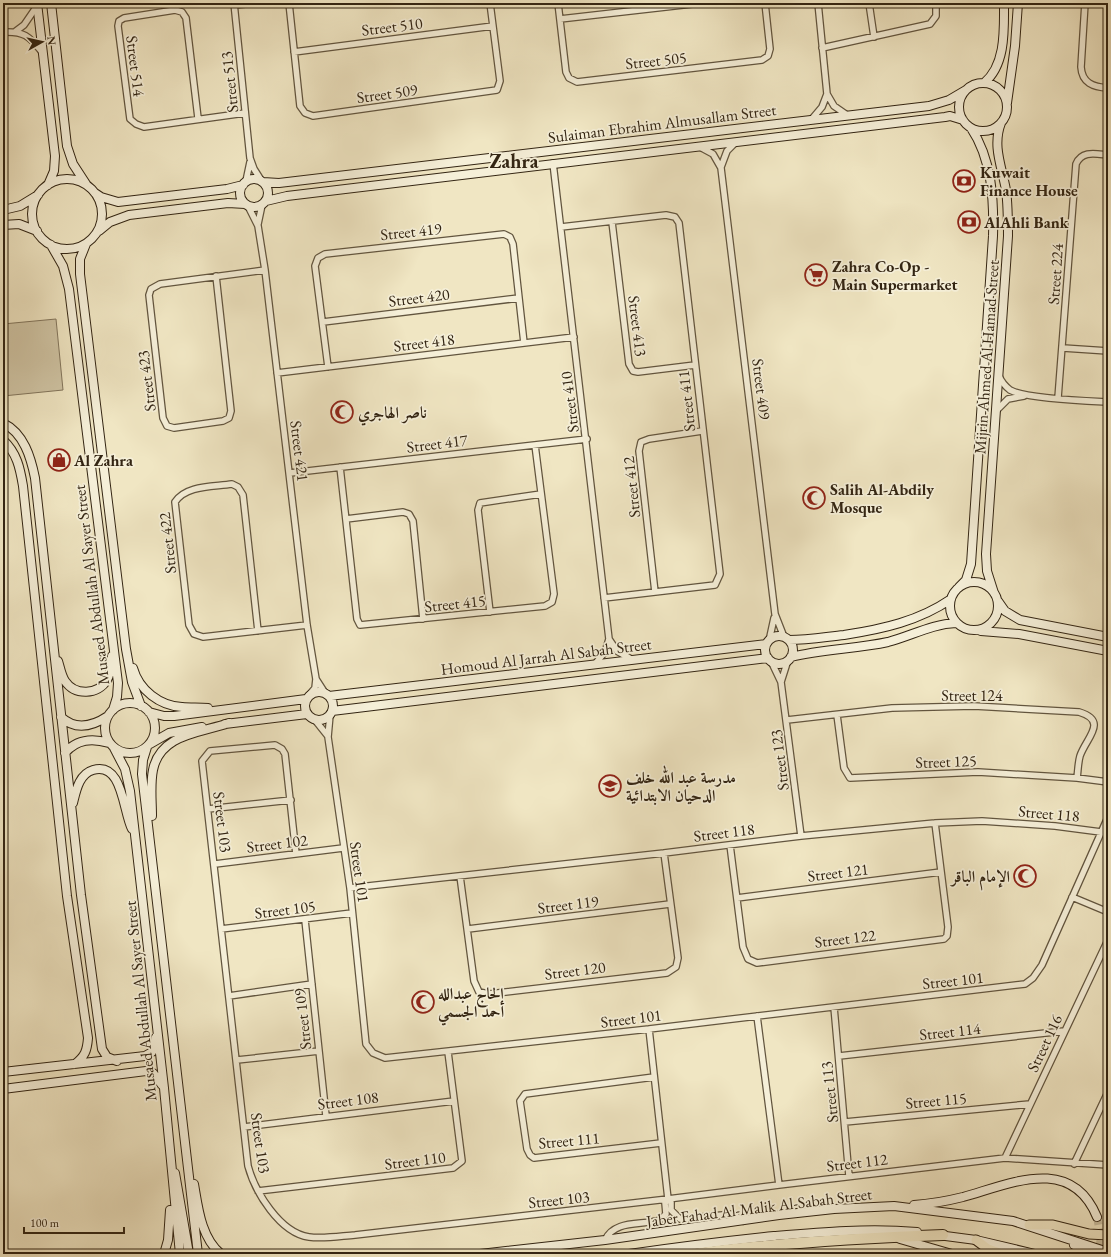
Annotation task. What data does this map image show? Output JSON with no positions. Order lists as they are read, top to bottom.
{
  "streets": {
    "street": [
      "Street 510",
      "Street 505",
      "Street 514",
      "Street 513",
      "Street 509",
      "Sulaiman Ebrahim Almusallam Street",
      "Street 419",
      "Street 224",
      "Street 420",
      "Street 413",
      "Street 418",
      "Mijrin Ahmed Al Hamad Street",
      "Street 423",
      "Street 409",
      "Street 411",
      "Street 410",
      "Street 417",
      "Street 421",
      "Street 412",
      "Street 422",
      "Musaed Abdullah Al Sayer Street",
      "Street 415",
      "Homoud Al Jarrah Al Sabah Street",
      "Street 124",
      "Street 123",
      "Street 125",
      "Street 118",
      "Street 103",
      "Street 102",
      "Street 101",
      "Street 121",
      "Street 119",
      "Street 105",
      "Street 122",
      "Street 120",
      "Street 109",
      "Street 114",
      "Street 116",
      "Street 113",
      "Street 108",
      "Street 115",
      "Street 111",
      "Street 110",
      "Street 112",
      "Jaber Fahad Al-Malik Al-Sabah Street"
    ]
  },
  "crossings": [
    ["Street 510", "Street 509"],
    ["Street 514", "Street 513"],
    ["Street 513", "Sulaiman Ebrahim Almusallam Street"],
    ["Street 513", "Street 421"],
    ["Sulaiman Ebrahim Almusallam Street", "Mijrin Ahmed Al Hamad Street"],
    ["Sulaiman Ebrahim Almusallam Street", "Street 409"],
    ["Sulaiman Ebrahim Almusallam Street", "Street 410"],
    ["Sulaiman Ebrahim Almusallam Street", "Street 421"],
    ["Street 419", "Street 420"],
    ["Street 419", "Street 418"],
    ["Street 413", "Street 411"],
    ["Street 418", "Street 410"],
    ["Street 418", "Street 421"],
    ["Street 423", "Street 421"],
    ["Street 409", "Homoud Al Jarrah Al Sabah Street"],
    ["Street 409", "Street 123"],
    ["Street 411", "Street 410"],
    ["Street 411", "Street 412"],
    ["Street 410", "Street 417"],
    ["Street 417", "Street 421"],
    ["Street 417", "Street 415"],
    ["Street 421", "Street 422"],
    ["Street 421", "Homoud Al Jarrah Al Sabah Street"],
    ["Street 421", "Street 101"],
    ["Homoud Al Jarrah Al Sabah Street", "Street 123"],
    ["Homoud Al Jarrah Al Sabah Street", "Street 101"],
    ["Street 124", "Street 123"],
    ["Street 124", "Street 125"],
    ["Street 123", "Street 118"],
    ["Street 118", "Street 101"],
    ["Street 118", "Street 122"],
    ["Street 118", "Street 120"],
    ["Street 103", "Street 102"],
    ["Street 103", "Street 105"],
    ["Street 103", "Street 108"],
    ["Street 103", "Street 110"],
    ["Street 103", "Street 112"],
    ["Street 102", "Street 101"],
    ["Street 101", "Street 105"],
    ["Street 101", "Street 113"],
    ["Street 101", "Street 110"],
    ["Street 121", "Street 122"],
    ["Street 119", "Street 120"],
    ["Street 105", "Street 109"],
    ["Street 109", "Street 108"],
    ["Street 114", "Street 116"],
    ["Street 114", "Street 113"],
    ["Street 116", "Street 115"],
    ["Street 116", "Street 112"],
    ["Street 113", "Street 115"],
    ["Street 113", "Street 112"],
    ["Street 108", "Street 110"]
  ],
  "districts": ["Zahra"],
  "places": {
    "bank": ["Kuwait Finance House", "AlAhli Bank"],
    "supermarket": ["Zahra Co-Op - Main Supermarket"],
    "mosque": [
      "ناصر الهاجري",
      "Salih Al-Abdily Mosque",
      "الإمام الباقر",
      "الحاج عبدالله أحمد الجسمي"
    ],
    "shop": ["Al Zahra"],
    "school or university": ["مدرسة عبد الله خلف الدحيان الابتدائية"]
  },
  "scale_bar": "100 m",
  "north": "right"
}
